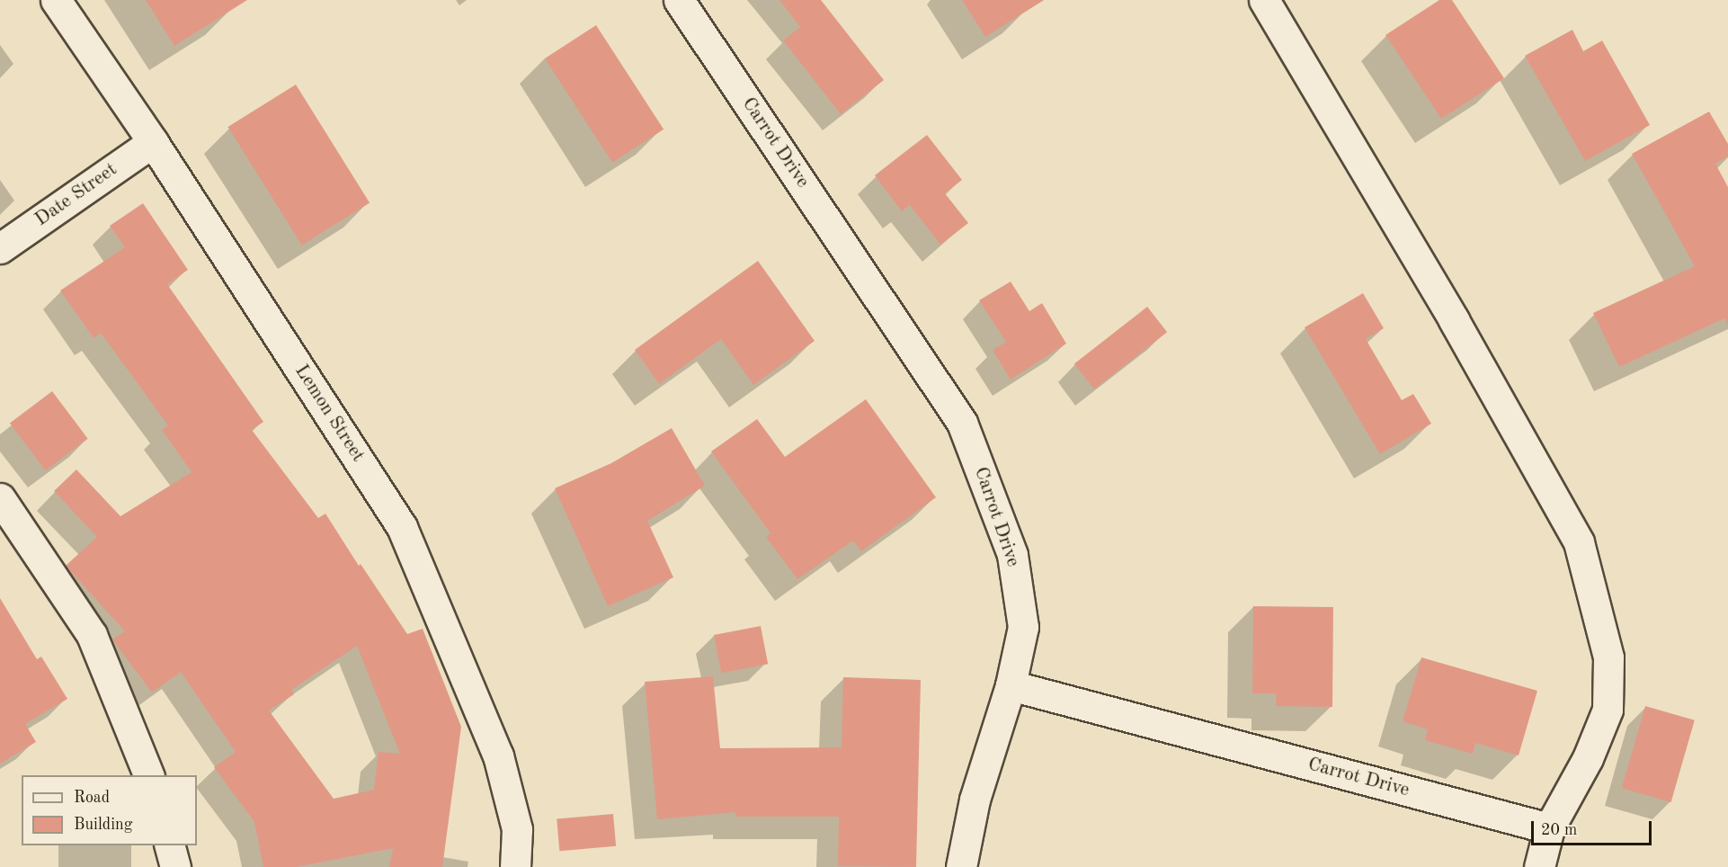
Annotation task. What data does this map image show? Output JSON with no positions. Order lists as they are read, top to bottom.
{
  "streets": {
    "street": ["Carrot Drive", "Date Street", "Lemon Street"]
  },
  "crossings": [
    ["Date Street", "Lemon Street"]
  ],
  "legend": ["Road", "Building"],
  "scale_bar": "20 m"
}
